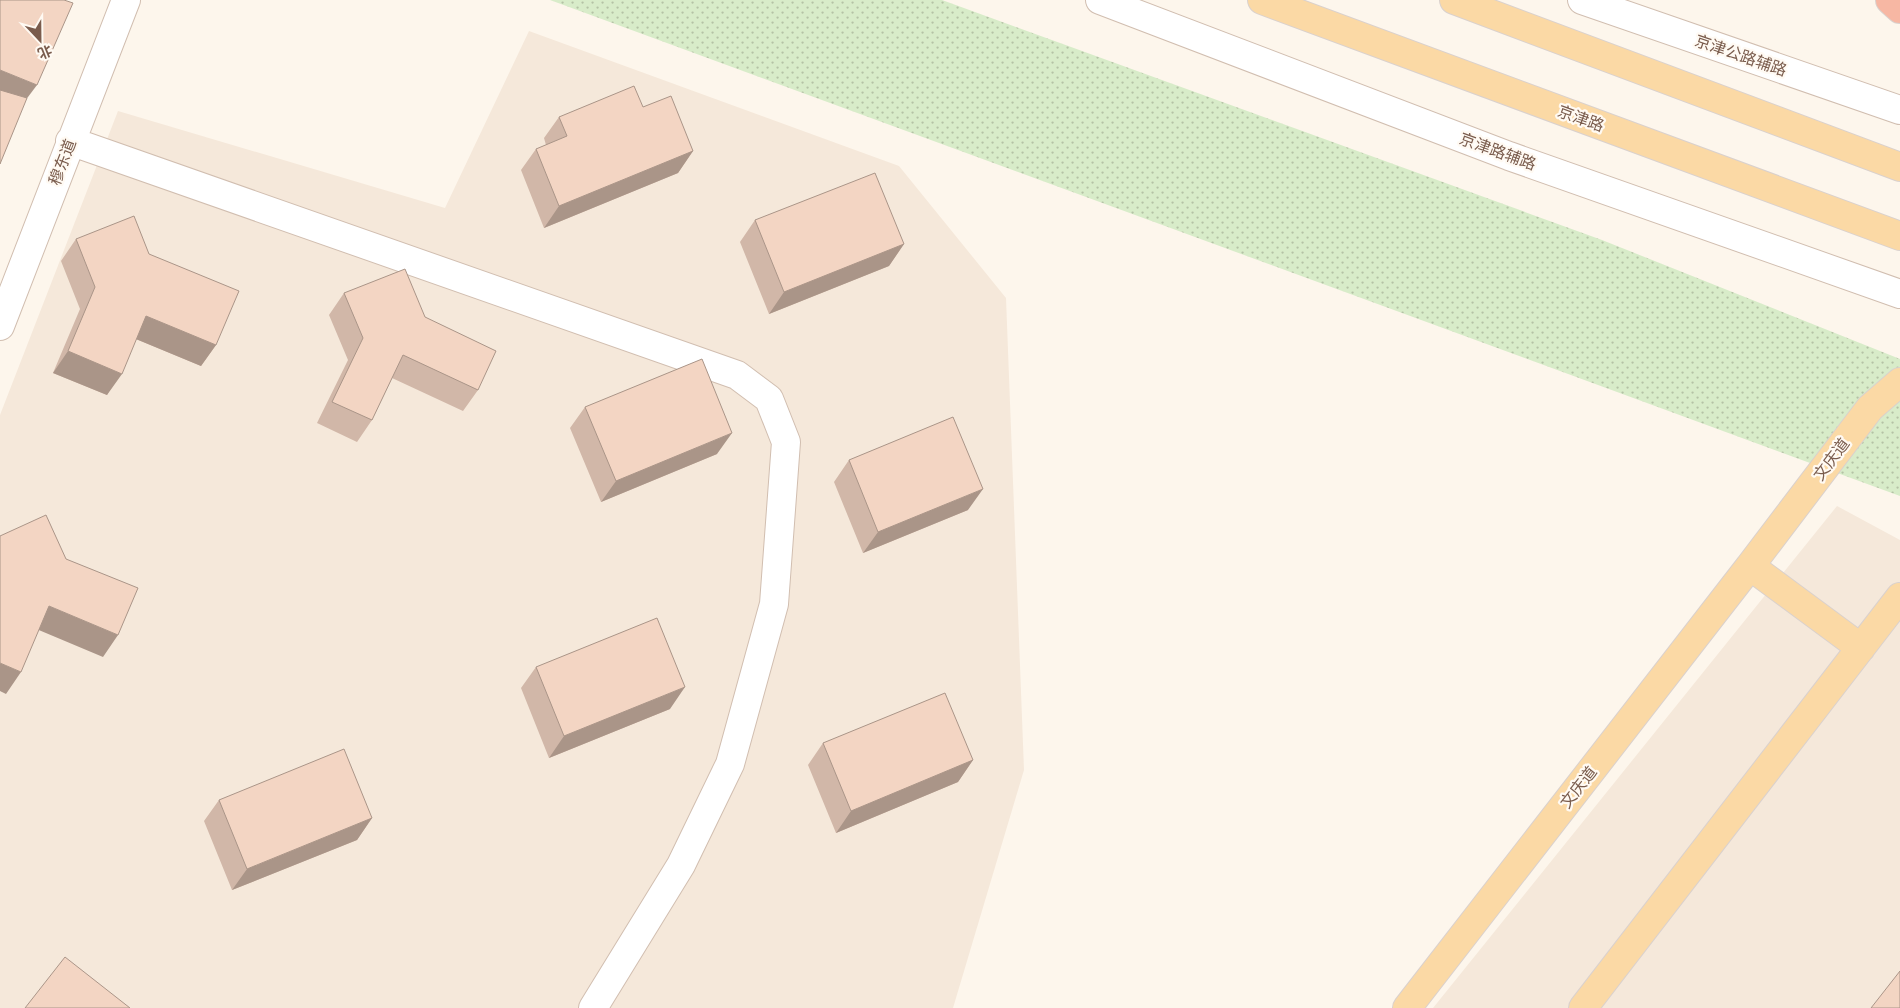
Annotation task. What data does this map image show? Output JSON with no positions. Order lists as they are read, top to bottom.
{
  "streets": {
    "main road": ["京津路", "文庆道"],
    "street": ["京津公路辅路", "京津路辅路", "穆东道"]
  },
  "north": "bottom"
}
